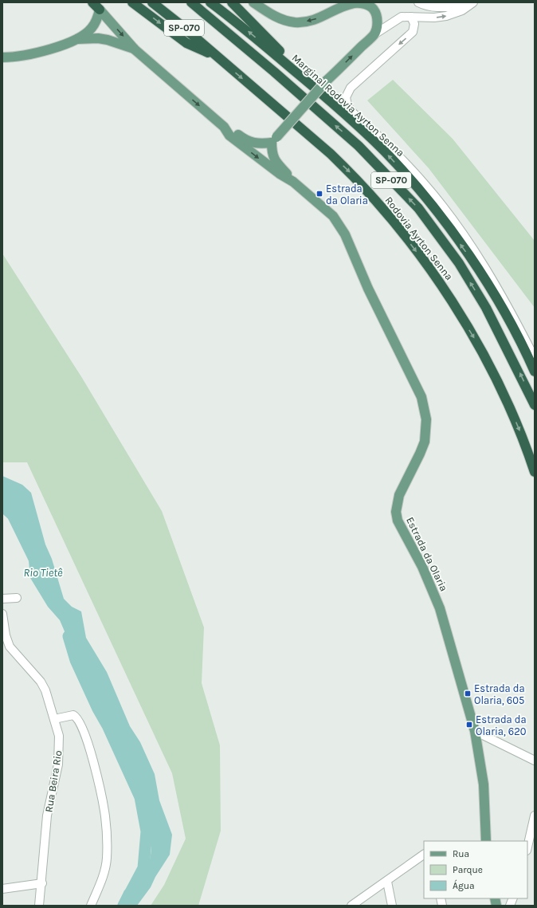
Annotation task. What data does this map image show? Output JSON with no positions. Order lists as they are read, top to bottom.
{
  "streets": {
    "highway": ["SP-070", "Marginal Rodovia Ayrton Senna", "Rodovia Ayrton Senna"],
    "main road": ["Estrada da Olaria"],
    "street": ["Rua Beira Rio"]
  },
  "water": ["Rio Tietê"],
  "places": {
    "transit": ["Estrada da Olaria", "Estrada da Olaria, 605", "Estrada da Olaria, 620"]
  },
  "legend": ["Rua", "Parque", "Água"]
}
